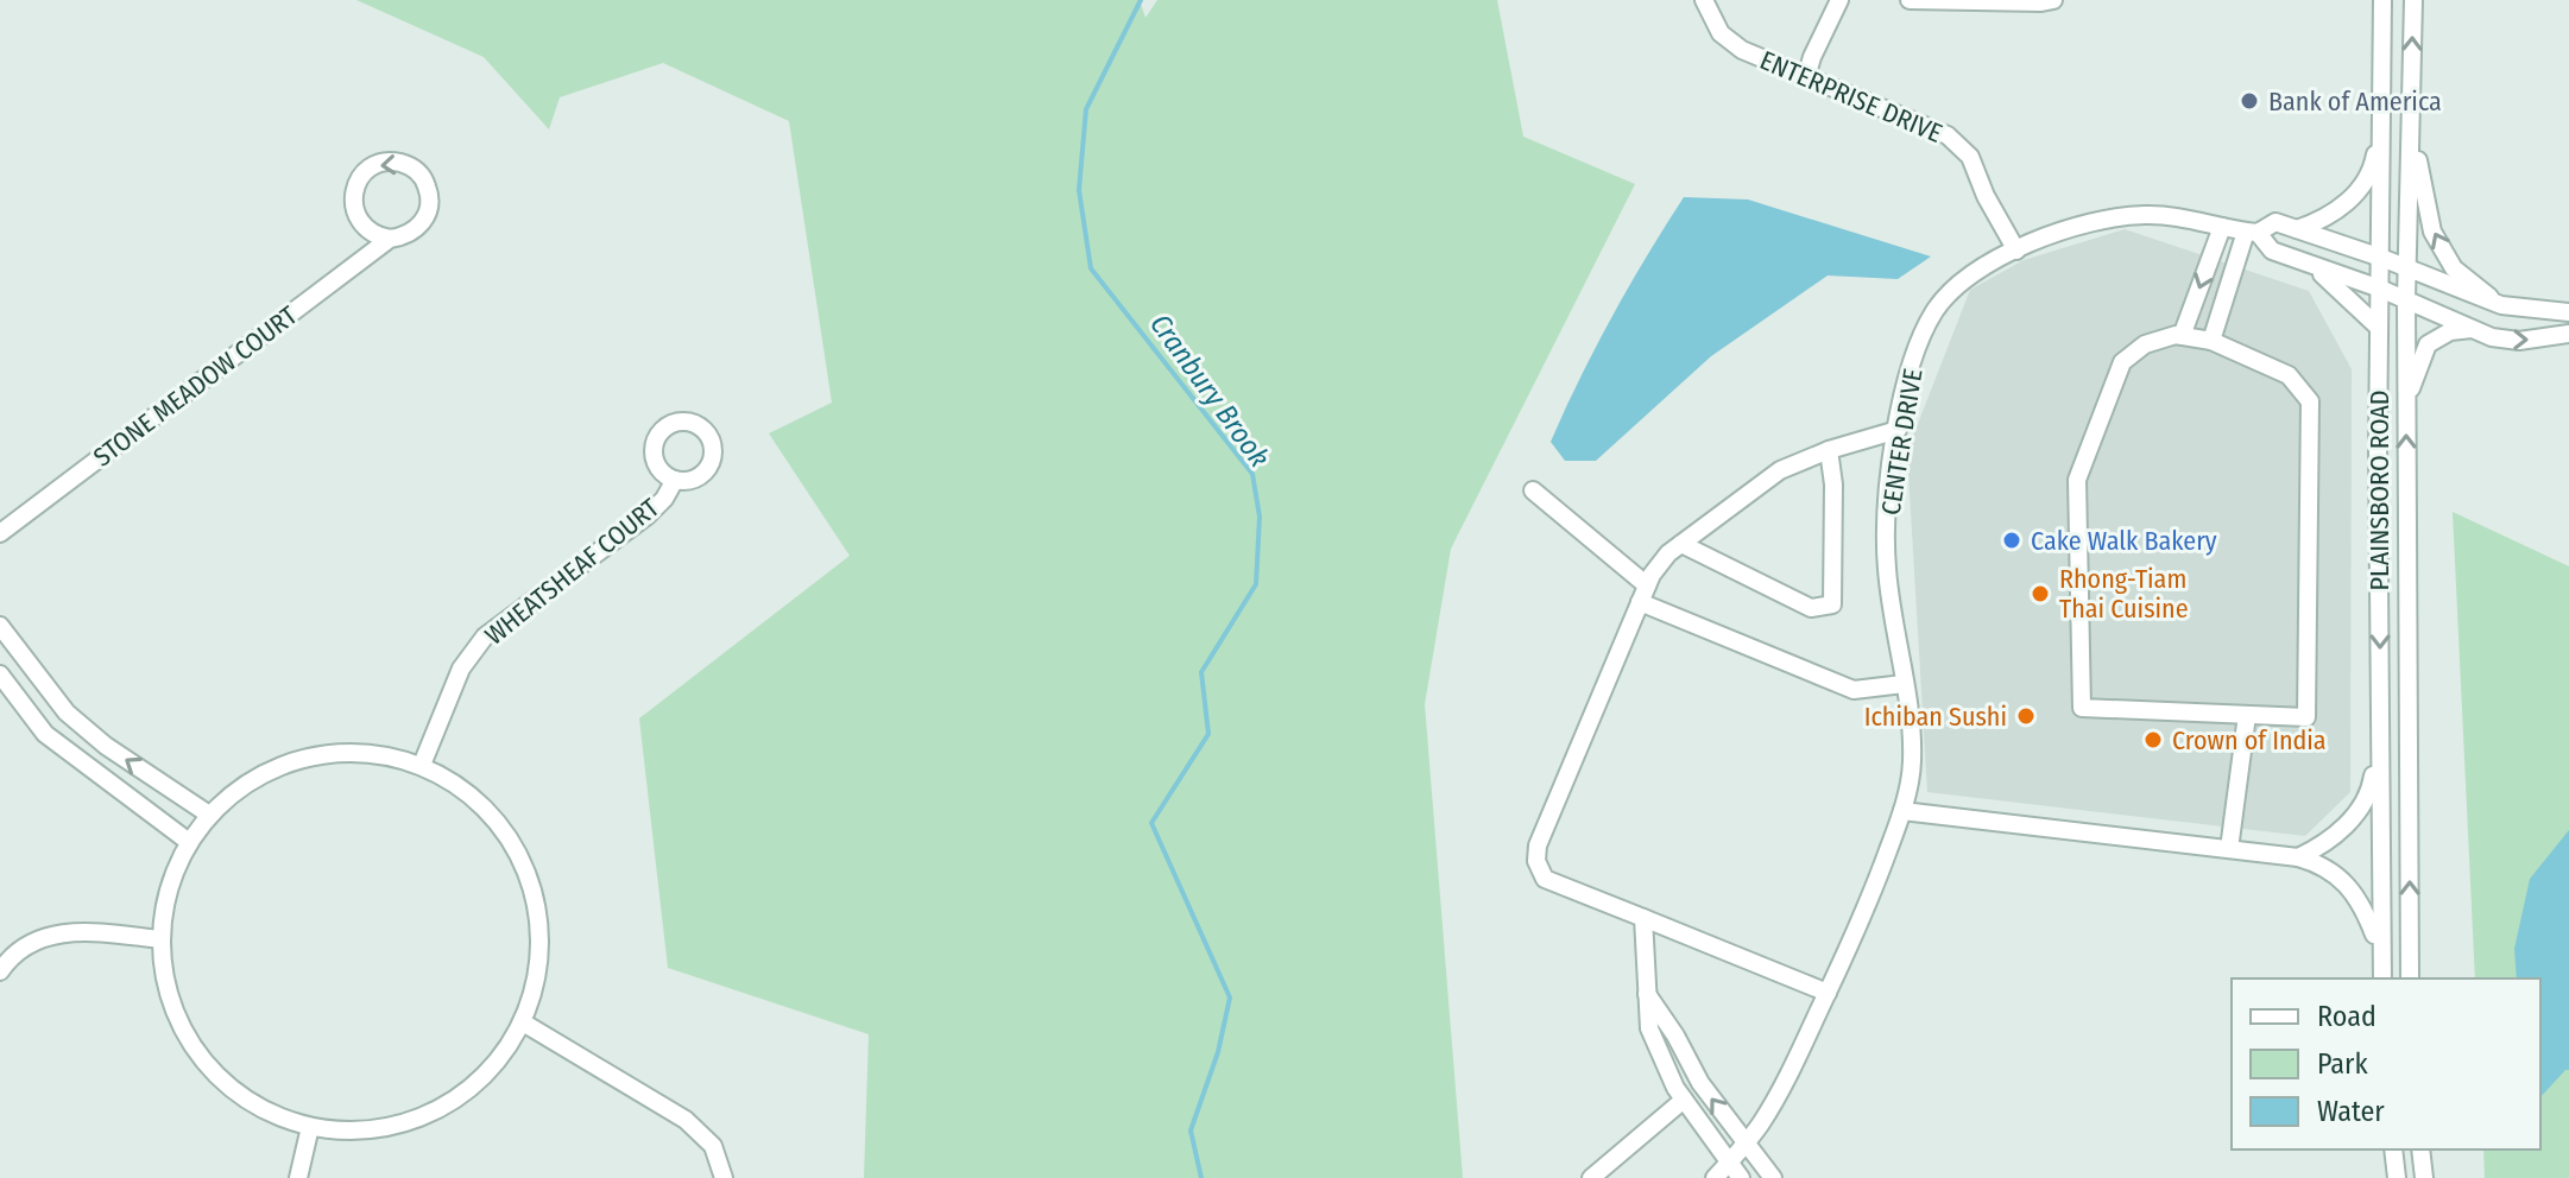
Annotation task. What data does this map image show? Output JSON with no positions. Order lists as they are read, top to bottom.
{
  "streets": {
    "street": [
      "ENTERPRISE DRIVE",
      "STONE MEADOW COURT",
      "CENTER DRIVE",
      "PLAINSBORO ROAD",
      "WHEATSHEAF COURT"
    ]
  },
  "crossings": [
    ["ENTERPRISE DRIVE", "CENTER DRIVE"],
    ["CENTER DRIVE", "PLAINSBORO ROAD"]
  ],
  "water": ["Cranbury Brook"],
  "places": [
    "Bank of America",
    "Cake Walk Bakery",
    "Rhong-Tiam Thai Cuisine",
    "Ichiban Sushi",
    "Crown of India"
  ],
  "legend": ["Road", "Park", "Water"]
}
